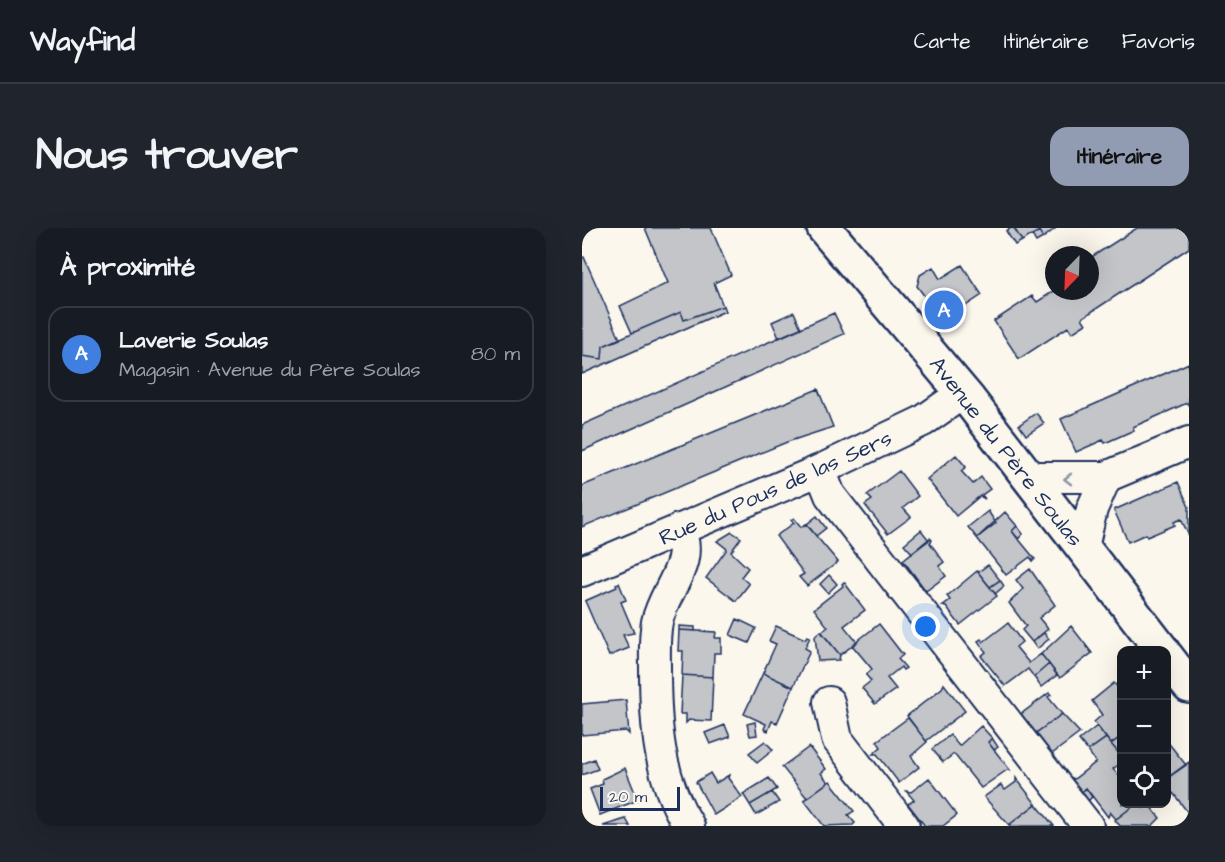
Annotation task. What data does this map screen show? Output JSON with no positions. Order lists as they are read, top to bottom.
{
  "streets": {
    "main road": ["Avenue du Père Soulas"],
    "street": ["Rue du Pous de las Sers"]
  },
  "crossings": [
    ["Avenue du Père Soulas", "Rue du Pous de las Sers"]
  ],
  "scale_bar": "20 m",
  "north": "bottom left",
  "page": {
    "header": "Wayfind",
    "nav": ["Carte", "Itinéraire", "Favoris"],
    "title": "Nous trouver",
    "buttons": "Itinéraire",
    "heading": "À proximité",
    "pins": "A",
    "list": [
      {
        "mark": "A",
        "name": "Laverie Soulas",
        "note": "Magasin · Avenue du Père Soulas",
        "value": "80 m"
      }
    ],
    "map_buttons": ["+", "−"],
    "scale": "20 m"
  }
}
